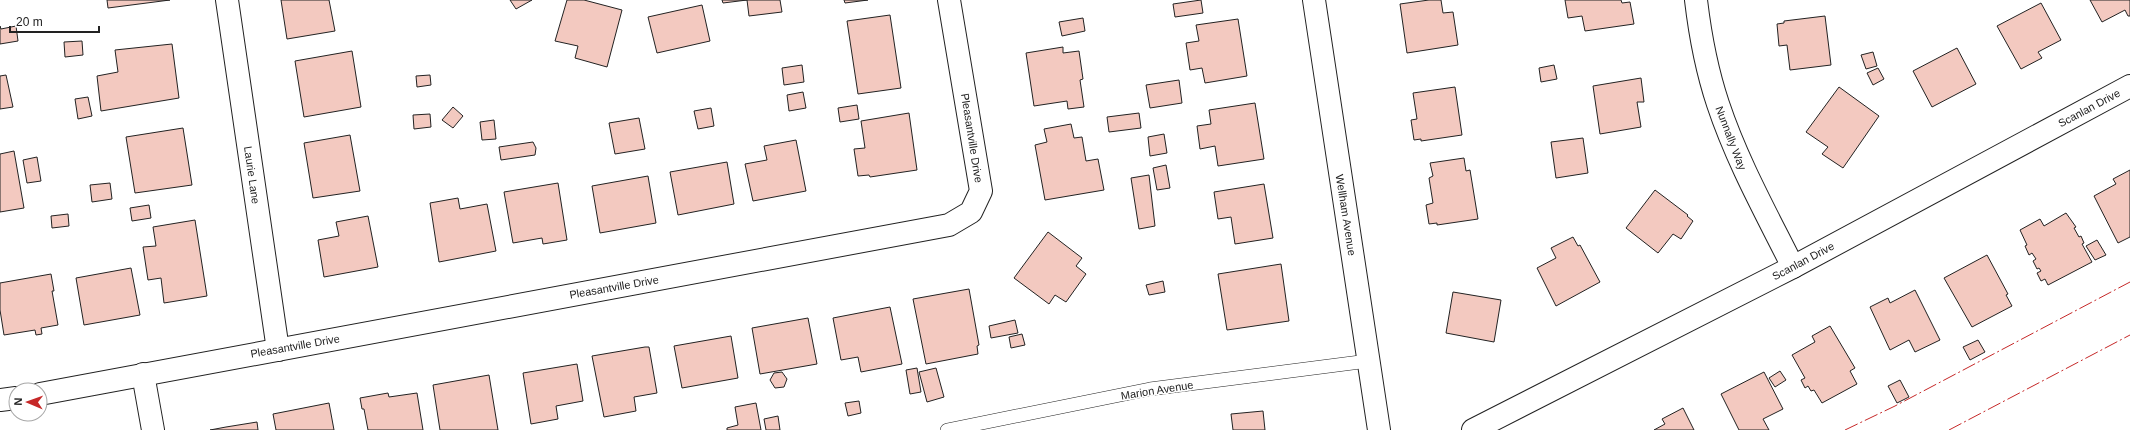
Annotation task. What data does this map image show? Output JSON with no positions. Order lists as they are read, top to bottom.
{
  "streets": {
    "street": [
      "Scanlan Drive",
      "Pleasantville Drive",
      "Nunnally Way",
      "Laurie Lane",
      "Wellham Avenue"
    ],
    "lane": ["Marion Avenue"]
  },
  "crossings": [
    ["Scanlan Drive", "Nunnally Way"],
    ["Pleasantville Drive", "Laurie Lane"],
    ["Wellham Avenue", "Marion Avenue"]
  ],
  "scale_bar": "20 m",
  "north": "left"
}
